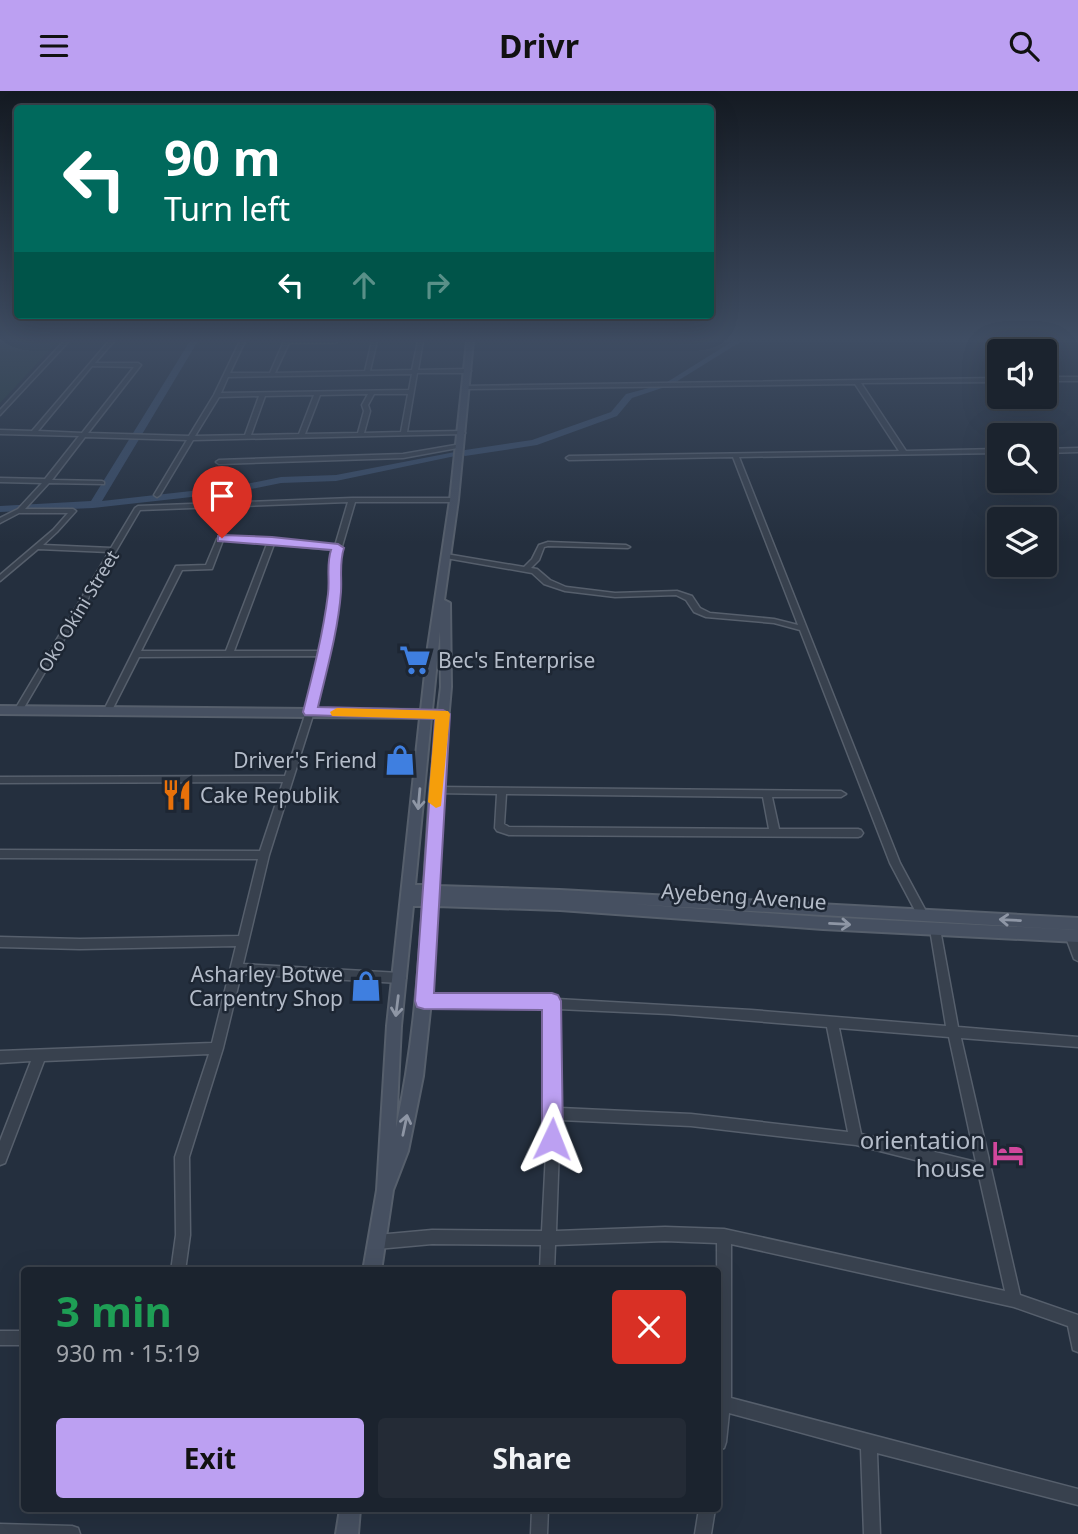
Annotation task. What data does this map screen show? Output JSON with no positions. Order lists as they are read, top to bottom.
{
  "streets": {
    "main road": ["Ayebeng Avenue"],
    "street": ["Oko Okini Street"]
  },
  "places": {
    "supermarket": ["Bec's Enterprise"],
    "shop": ["Driver's Friend", "Asharley Botwe Carpentry Shop"],
    "restaurant": ["Cake Republik"],
    "hotel": ["orientation house"]
  },
  "page": {
    "header": "Drivr",
    "turn": ["90 m", "Turn left"],
    "heading": ["3 min", "930 m · 15:19"],
    "buttons": ["Exit", "Share"]
  }
}
